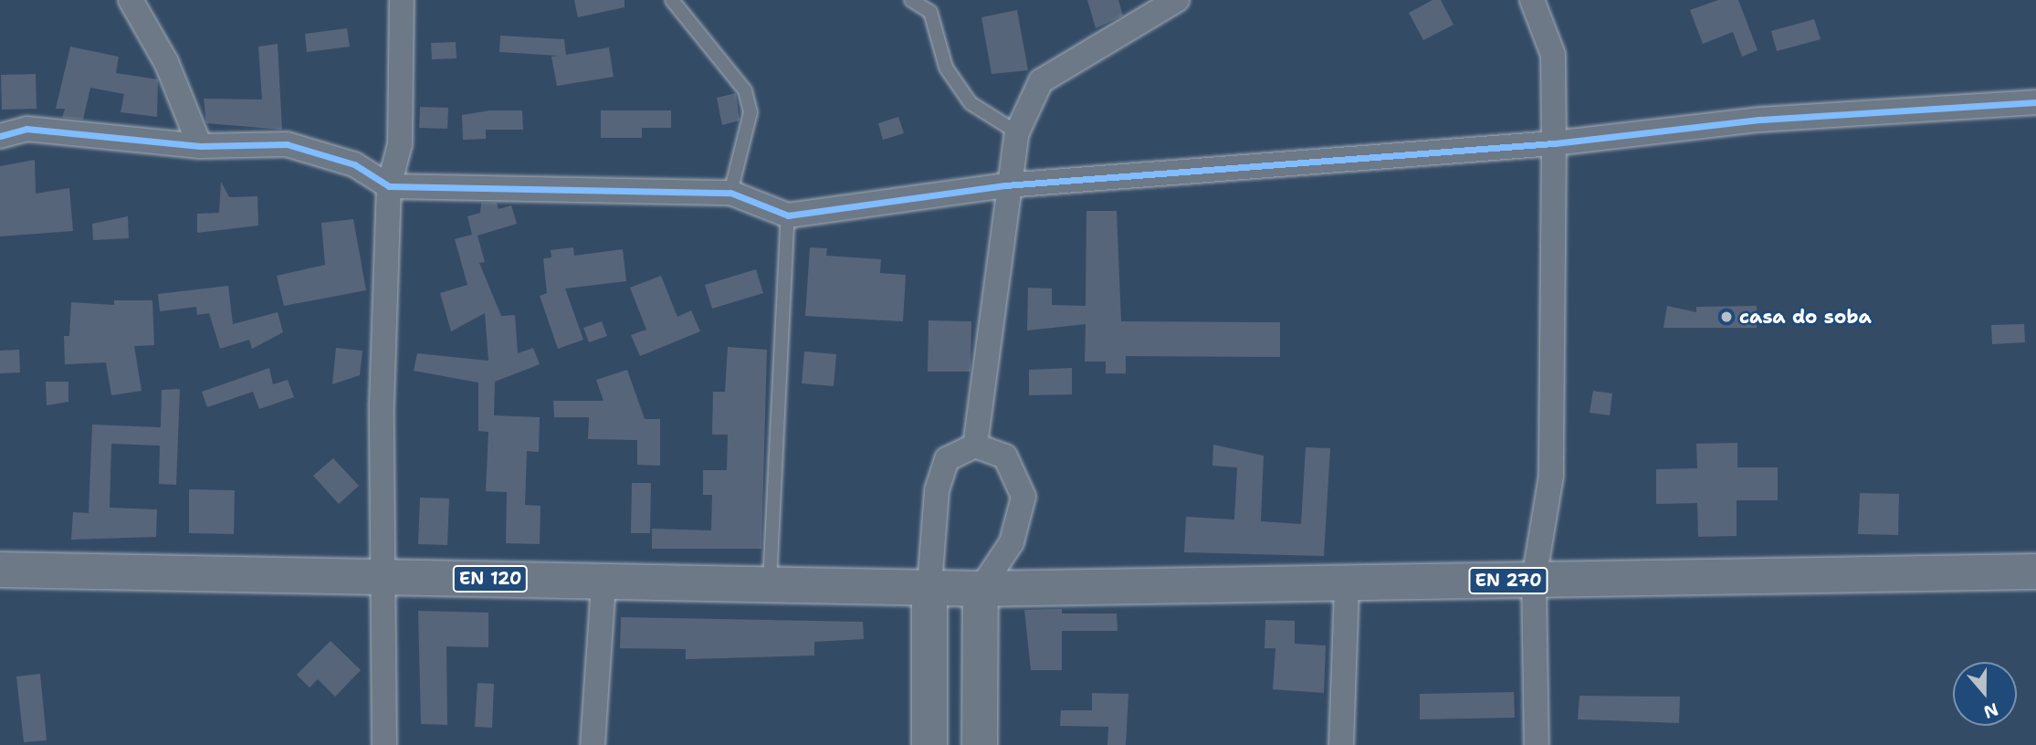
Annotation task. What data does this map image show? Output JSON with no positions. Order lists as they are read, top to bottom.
{
  "streets": {
    "main road": ["EN 120", "EN 270"]
  },
  "crossings": [
    ["EN 120", "EN 270"]
  ],
  "places": ["casa do soba"],
  "north": "bottom"
}
